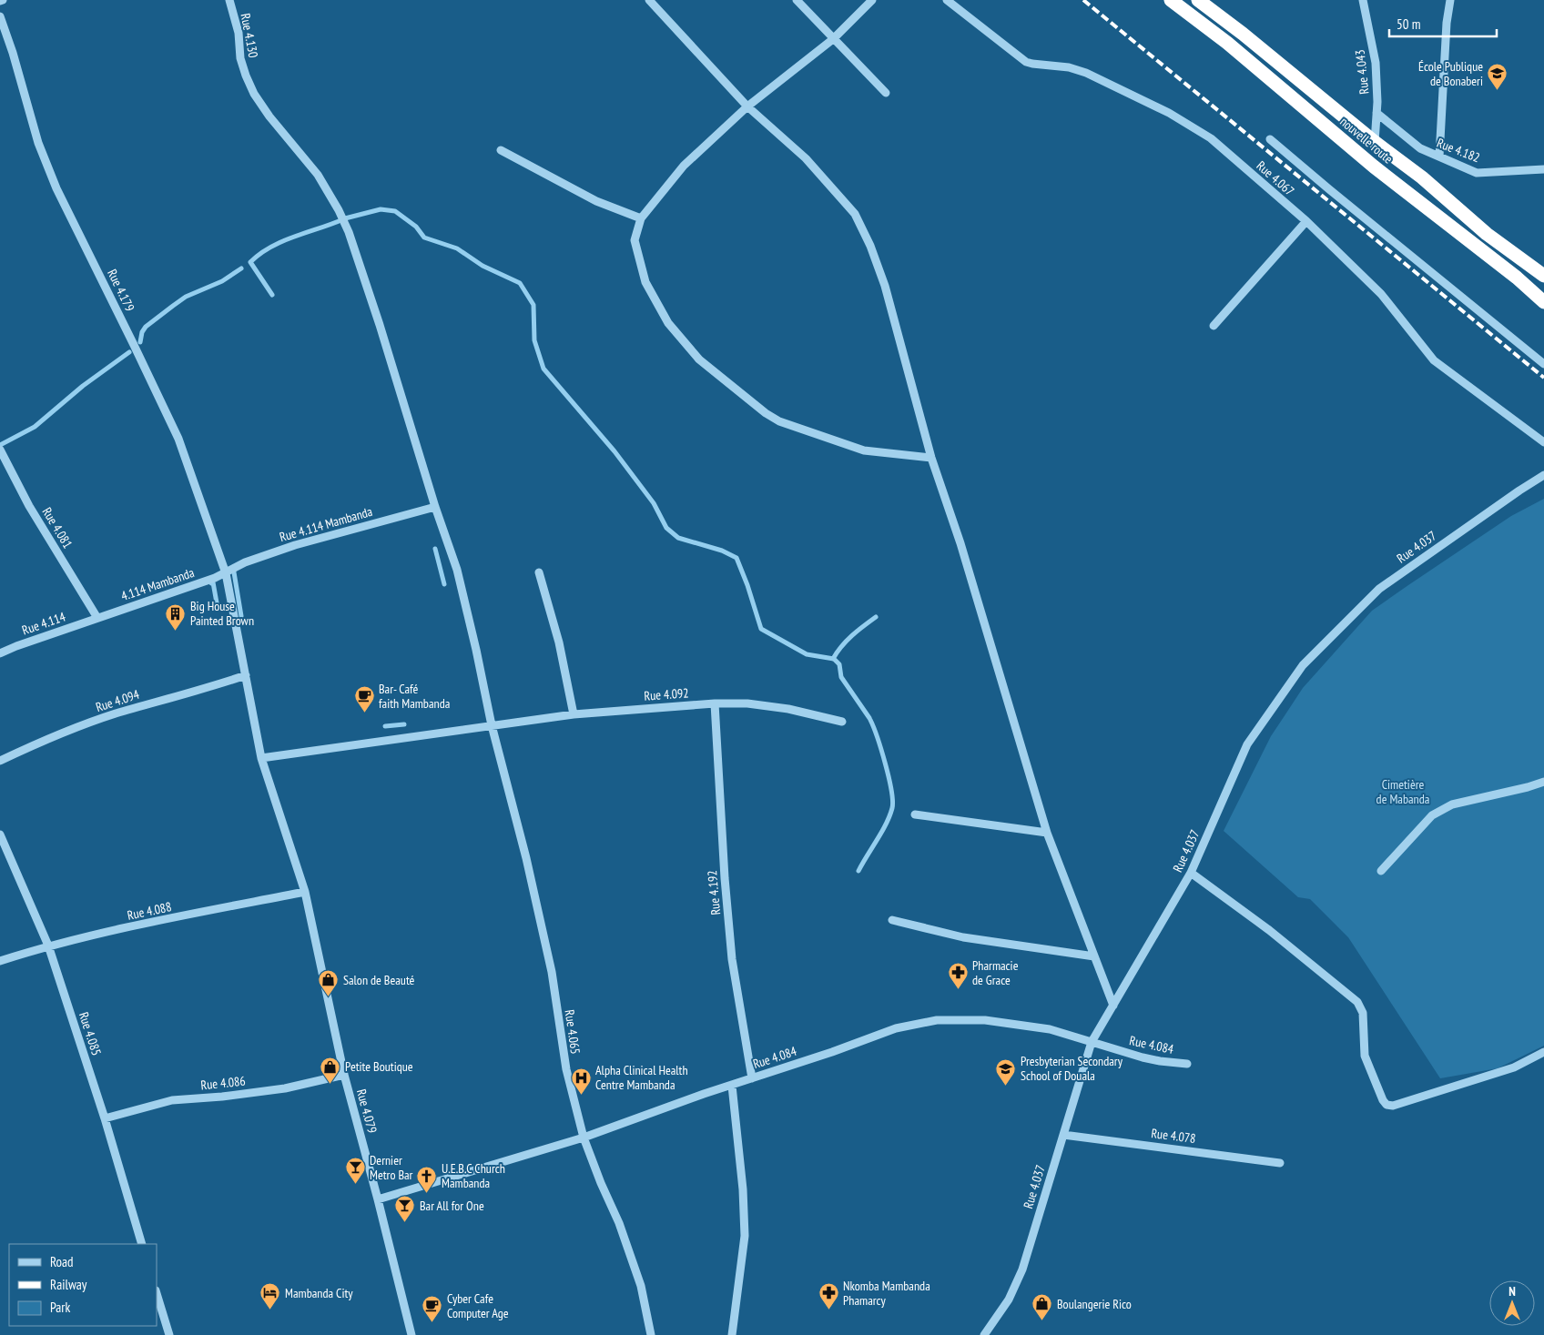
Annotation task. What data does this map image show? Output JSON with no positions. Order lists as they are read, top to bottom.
{
  "streets": {
    "highway": ["nouvelle route"],
    "street": [
      "Rue 4.130",
      "Rue 4.043",
      "Rue 4.182",
      "Rue 4.067",
      "Rue 4.179",
      "Rue 4.114 Mambanda",
      "Rue 4.081",
      "Rue 4.037",
      "4.114 Mambanda",
      "Rue 4.114",
      "Rue 4.092",
      "Rue 4.094",
      "Rue 4.192",
      "Rue 4.088",
      "Rue 4.065",
      "Rue 4.085",
      "Rue 4.084",
      "Rue 4.086",
      "Rue 4.079",
      "Rue 4.078"
    ]
  },
  "crossings": [
    ["Rue 4.130", "Rue 4.114 Mambanda"],
    ["Rue 4.130", "Rue 4.065"],
    ["Rue 4.043", "nouvelle route"],
    ["Rue 4.043", "Rue 4.182"],
    ["Rue 4.179", "Rue 4.114 Mambanda"],
    ["Rue 4.179", "4.114 Mambanda"],
    ["Rue 4.179", "Rue 4.092"],
    ["Rue 4.179", "Rue 4.094"],
    ["Rue 4.179", "Rue 4.079"],
    ["Rue 4.114 Mambanda", "4.114 Mambanda"],
    ["Rue 4.114 Mambanda", "Rue 4.065"],
    ["Rue 4.081", "4.114 Mambanda"],
    ["Rue 4.081", "Rue 4.114"],
    ["Rue 4.037", "Rue 4.084"],
    ["Rue 4.037", "Rue 4.078"],
    ["4.114 Mambanda", "Rue 4.114"],
    ["Rue 4.092", "Rue 4.192"],
    ["Rue 4.092", "Rue 4.065"],
    ["Rue 4.092", "Rue 4.079"],
    ["Rue 4.192", "Rue 4.084"],
    ["Rue 4.088", "Rue 4.085"],
    ["Rue 4.088", "Rue 4.079"],
    ["Rue 4.065", "Rue 4.084"],
    ["Rue 4.085", "Rue 4.086"],
    ["Rue 4.084", "Rue 4.079"],
    ["Rue 4.086", "Rue 4.079"]
  ],
  "parks": ["Cimetière de Mabanda"],
  "places": {
    "school or university": ["École Publique de Bonaberi", "Presbyterian Secondary School of Douala"],
    "building": ["Big House Painted Brown"],
    "cafe": ["Bar- Café faith Mambanda", "Cyber Cafe Computer Age"],
    "pharmacy": ["Pharmacie de Grace", "Nkomba Mambanda Phamarcy"],
    "shop": ["Salon de Beauté", "Petite Boutique", "Boulangerie Rico"],
    "hospital": ["Alpha Clinical Health Centre Mambanda"],
    "bar": ["Dernier Metro Bar", "Bar All for One"],
    "church": ["U.E.B.C Church Mambanda"],
    "hotel": ["Mambanda City"]
  },
  "legend": ["Road", "Railway", "Park"],
  "scale_bar": "50 m",
  "north": "top"
}
